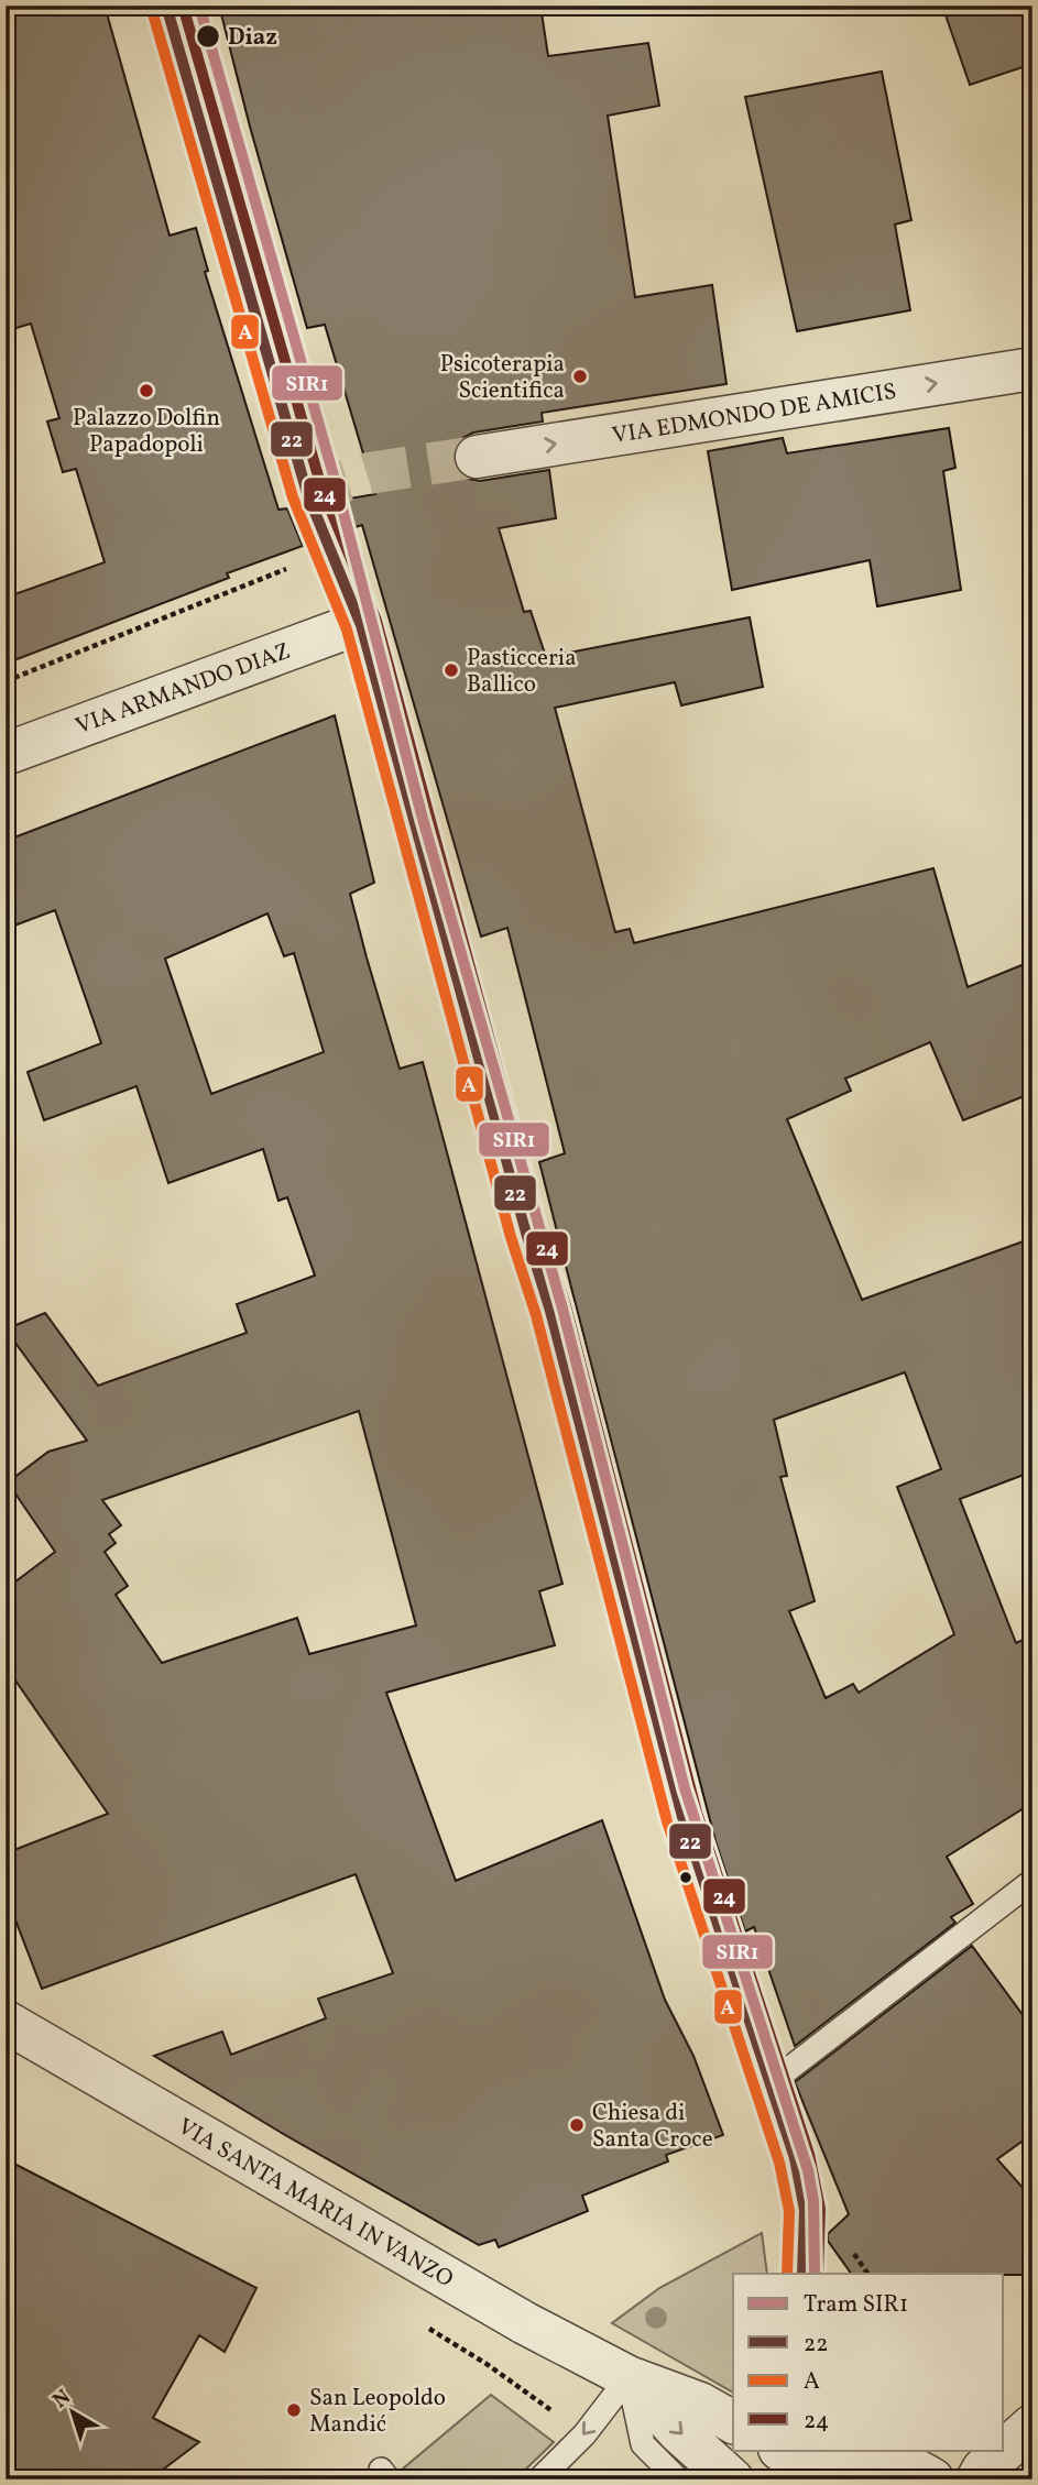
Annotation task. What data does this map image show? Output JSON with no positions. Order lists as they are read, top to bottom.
{
  "streets": {
    "street": ["VIA EDMONDO DE AMICIS", "VIA ARMANDO DIAZ", "VIA SANTA MARIA IN VANZO"]
  },
  "one_way": ["VIA EDMONDO DE AMICIS"],
  "places": [
    "Diaz",
    "Psicoterapia Scientifica",
    "Palazzo Dolfin Papadopoli",
    "Pasticceria Ballico",
    "Chiesa di Santa Croce",
    "San Leopoldo Mandić"
  ],
  "lines": [
    "tram line SIR1",
    "transit line 22",
    "transit line 24",
    "transit line A"
  ],
  "legend": [
    "Tram SIR1",
    "22",
    "A",
    "24"
  ],
  "north": "top left"
}
